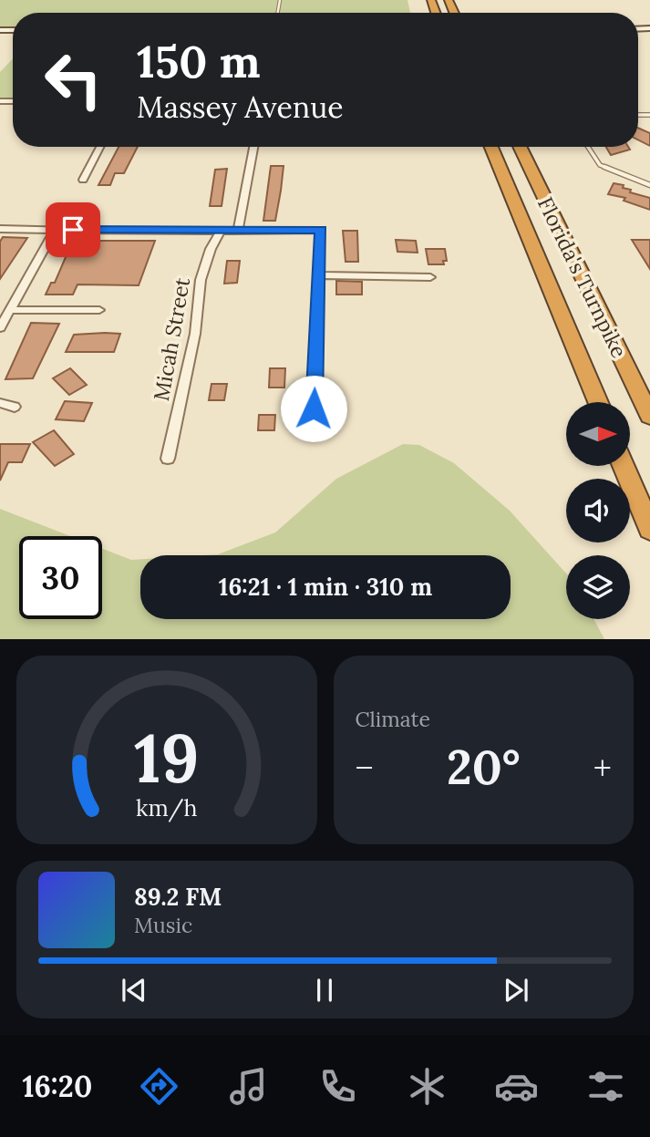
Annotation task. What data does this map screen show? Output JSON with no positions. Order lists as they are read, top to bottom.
{
  "streets": {
    "highway": ["Florida's Turnpike"],
    "street": ["Micah Street"]
  },
  "north": "right",
  "page": {
    "turn": ["150 m", "Massey Avenue"],
    "limit": "30",
    "trip": "16:21 · 1 min · 310 m",
    "tile": "Climate",
    "heat": ["−", "20°", "+"],
    "song": ["89.2 FM", "Music"],
    "tabs": "16:20",
    "gauge": ["19", "km/h"]
  }
}
